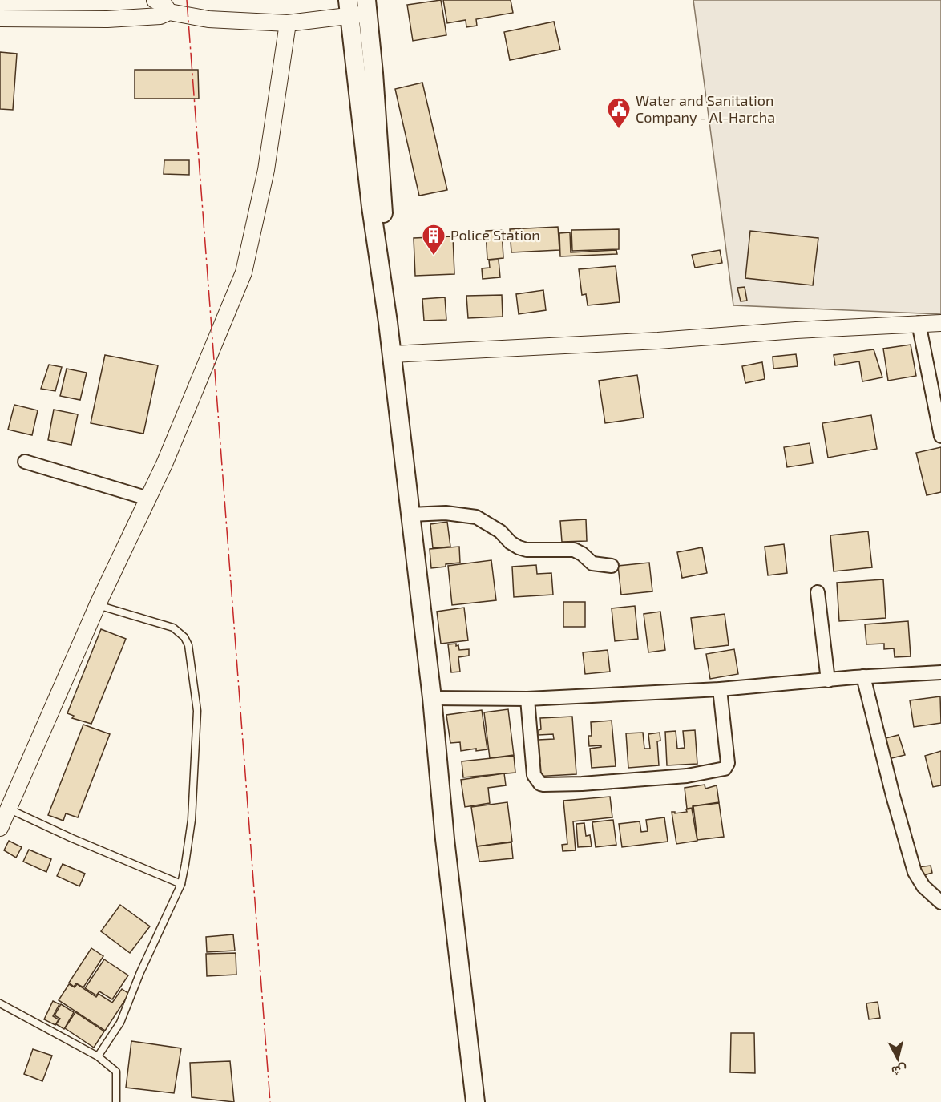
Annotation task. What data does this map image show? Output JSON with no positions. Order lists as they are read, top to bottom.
{
  "places": {
    "public building": ["Water and Sanitation Company - Al-Harcha"],
    "building": ["Police Station"]
  },
  "north": "bottom"
}
